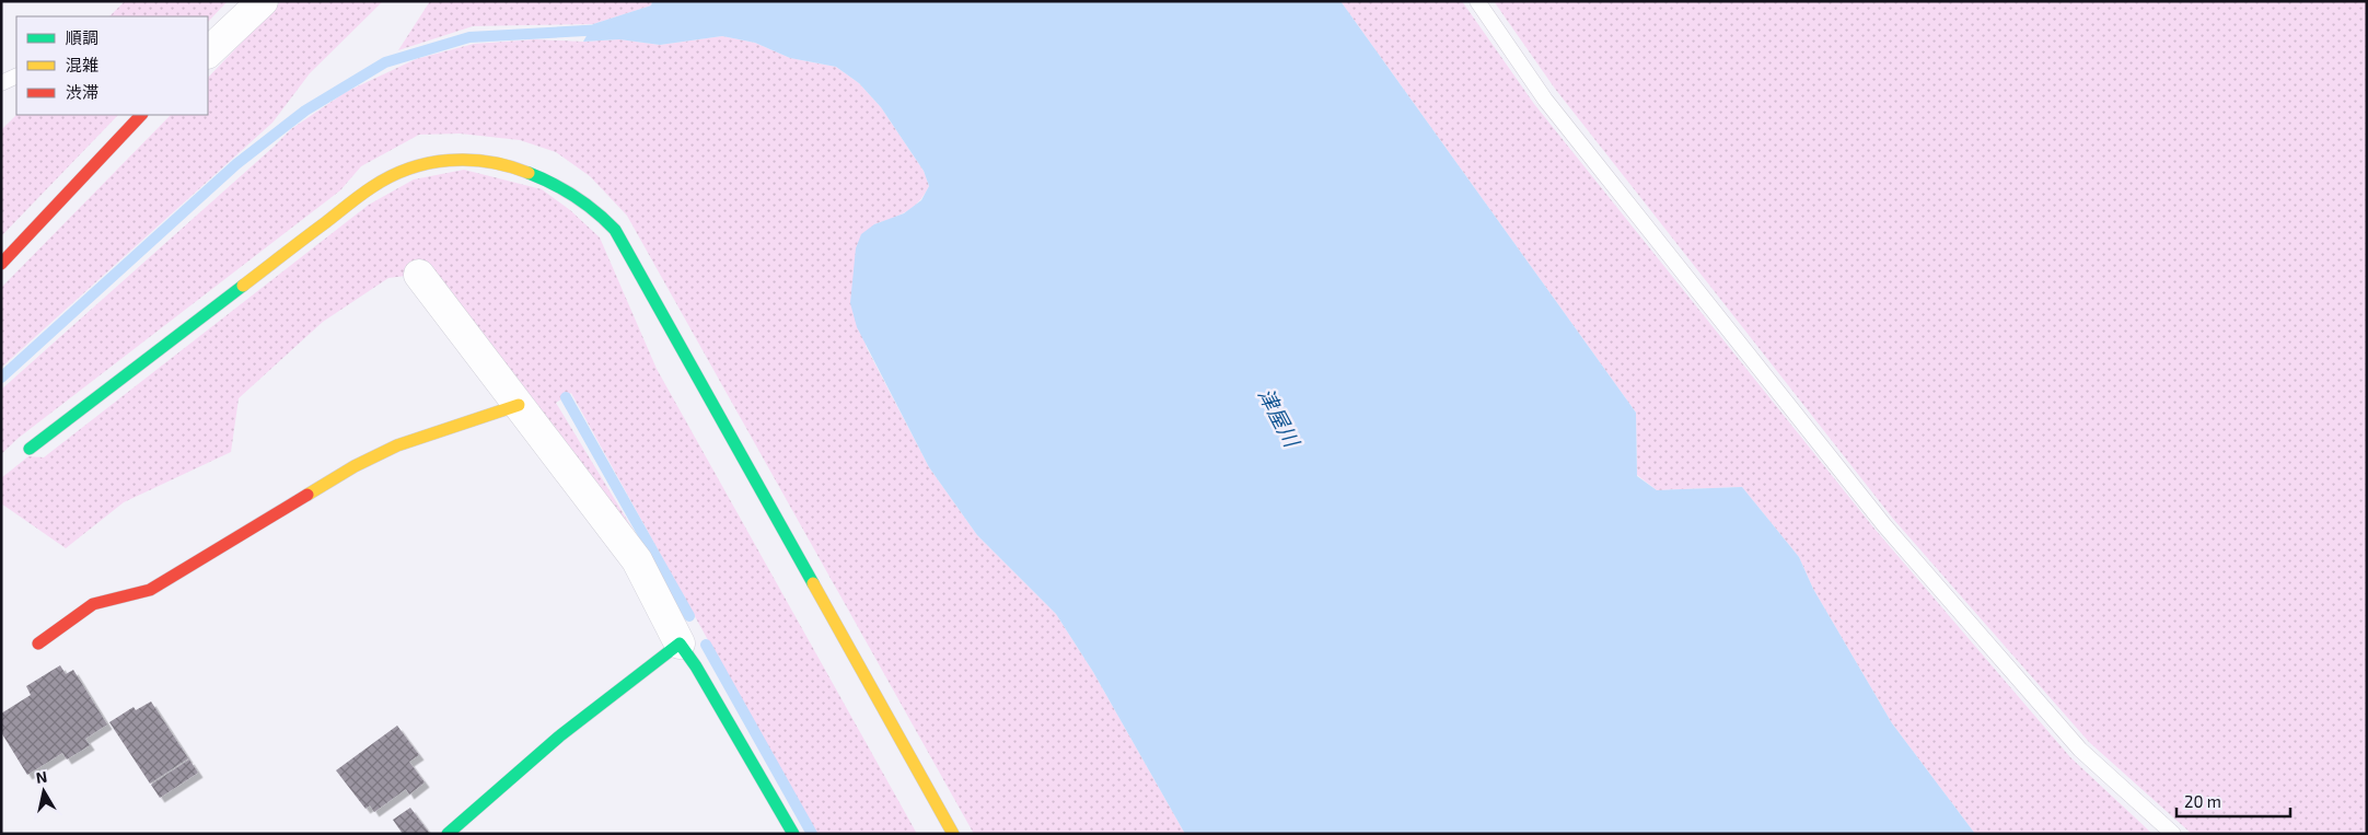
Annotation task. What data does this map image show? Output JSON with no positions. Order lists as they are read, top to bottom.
{
  "water": ["津屋川"],
  "legend": ["順調", "混雑", "渋滞"],
  "scale_bar": "20 m",
  "north": "top"
}
